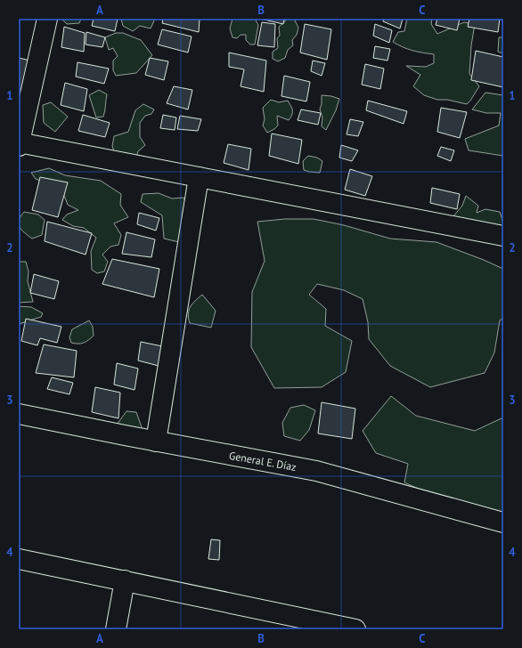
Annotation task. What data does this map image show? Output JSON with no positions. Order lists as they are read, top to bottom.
{
  "streets": {
    "street": ["General E. Díaz"]
  },
  "grid": {
    "columns": ["A", "B", "C"],
    "rows": [
      "1",
      "2",
      "3",
      "4"
    ]
  }
}
